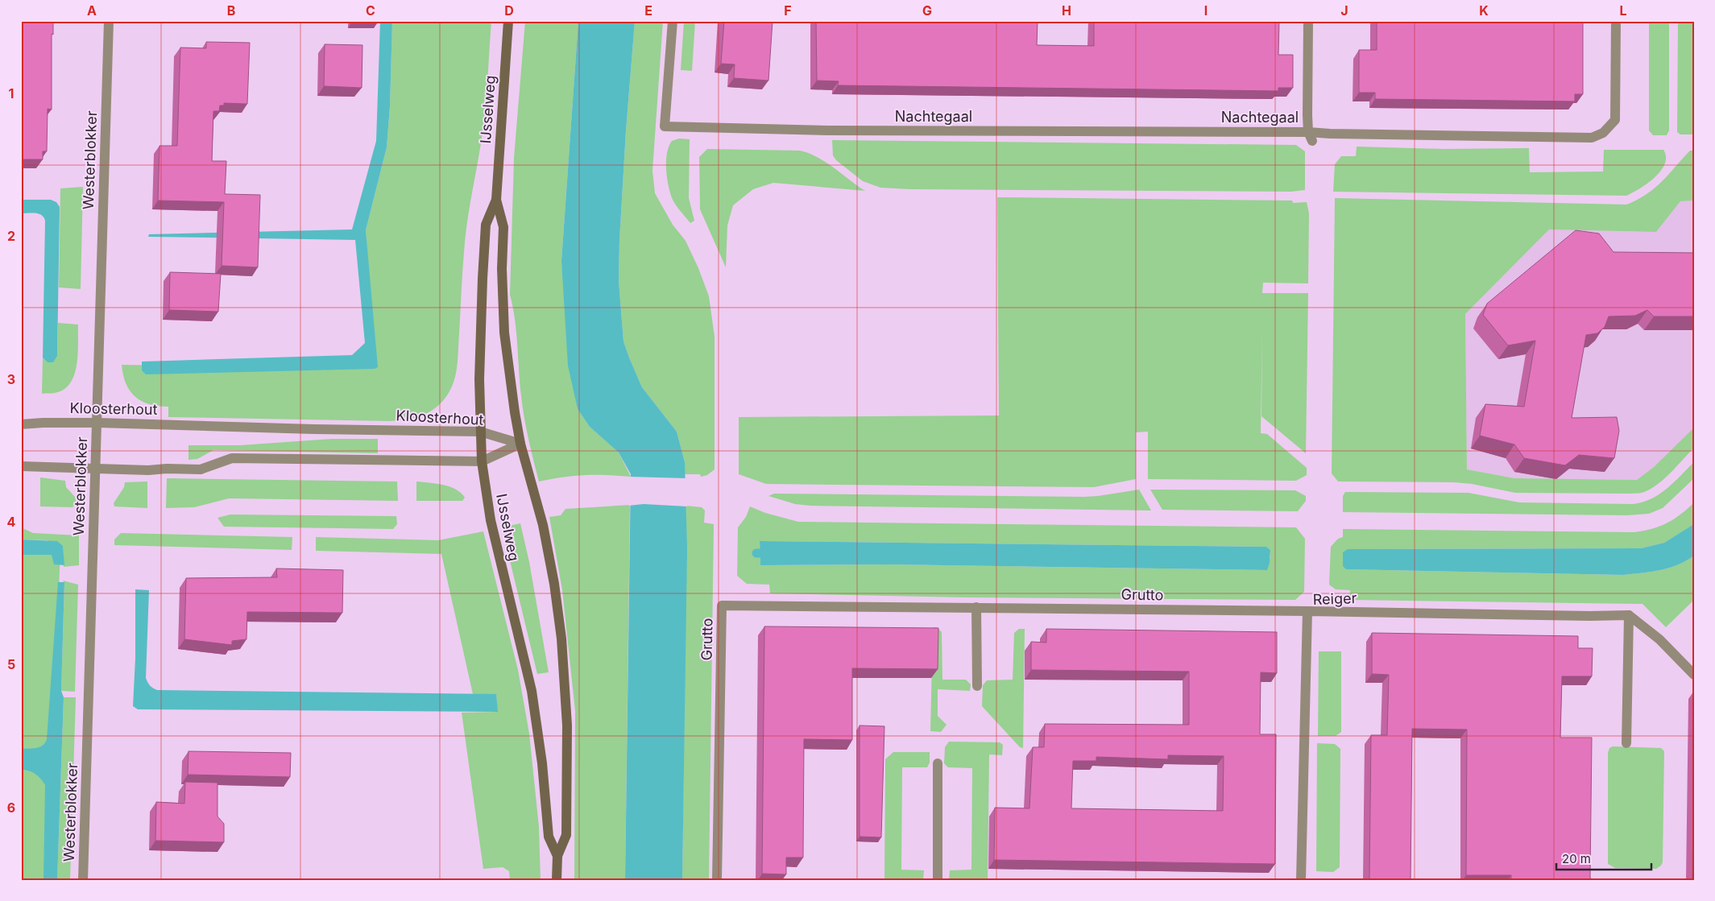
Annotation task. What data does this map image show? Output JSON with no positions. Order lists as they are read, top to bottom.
{
  "streets": {
    "street": [
      "IJsselweg",
      "Nachtegaal",
      "Westerblokker",
      "Kloosterhout",
      "Grutto",
      "Reiger"
    ]
  },
  "crossings": [
    ["IJsselweg", "Kloosterhout"],
    ["Westerblokker", "Kloosterhout"],
    ["Grutto", "Reiger"]
  ],
  "scale_bar": "20 m",
  "grid": {
    "columns": [
      "A",
      "B",
      "C",
      "D",
      "E",
      "F",
      "G",
      "H",
      "I",
      "J",
      "K",
      "L"
    ],
    "rows": [
      "1",
      "2",
      "3",
      "4",
      "5",
      "6"
    ]
  }
}
